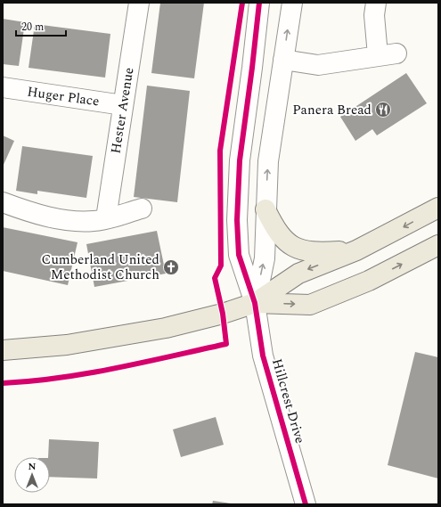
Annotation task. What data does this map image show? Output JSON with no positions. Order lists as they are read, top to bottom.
{
  "streets": {
    "street": ["Huger Place", "Hester Avenue", "Hillcrest Drive"]
  },
  "crossings": [
    ["Huger Place", "Hester Avenue"]
  ],
  "places": {
    "restaurant": ["Panera Bread"],
    "church": ["Cumberland United Methodist Church"]
  },
  "scale_bar": "20 m",
  "north": "top"
}
